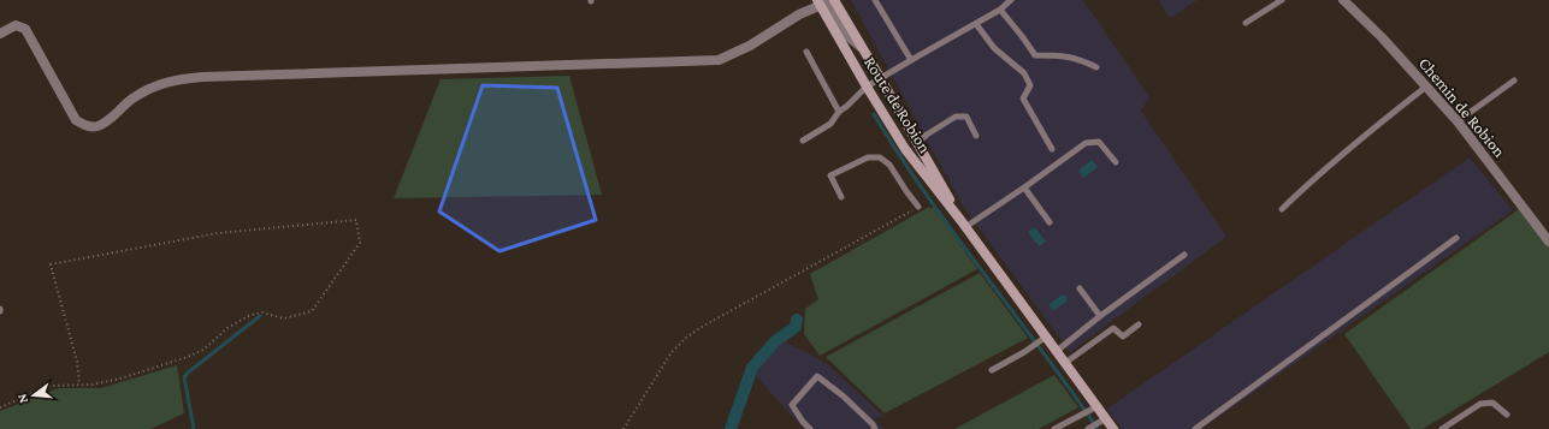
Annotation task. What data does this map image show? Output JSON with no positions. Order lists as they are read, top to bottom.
{
  "streets": {
    "main road": ["Route de Robion"],
    "street": ["Chemin de Robion"]
  },
  "north": "left"
}
